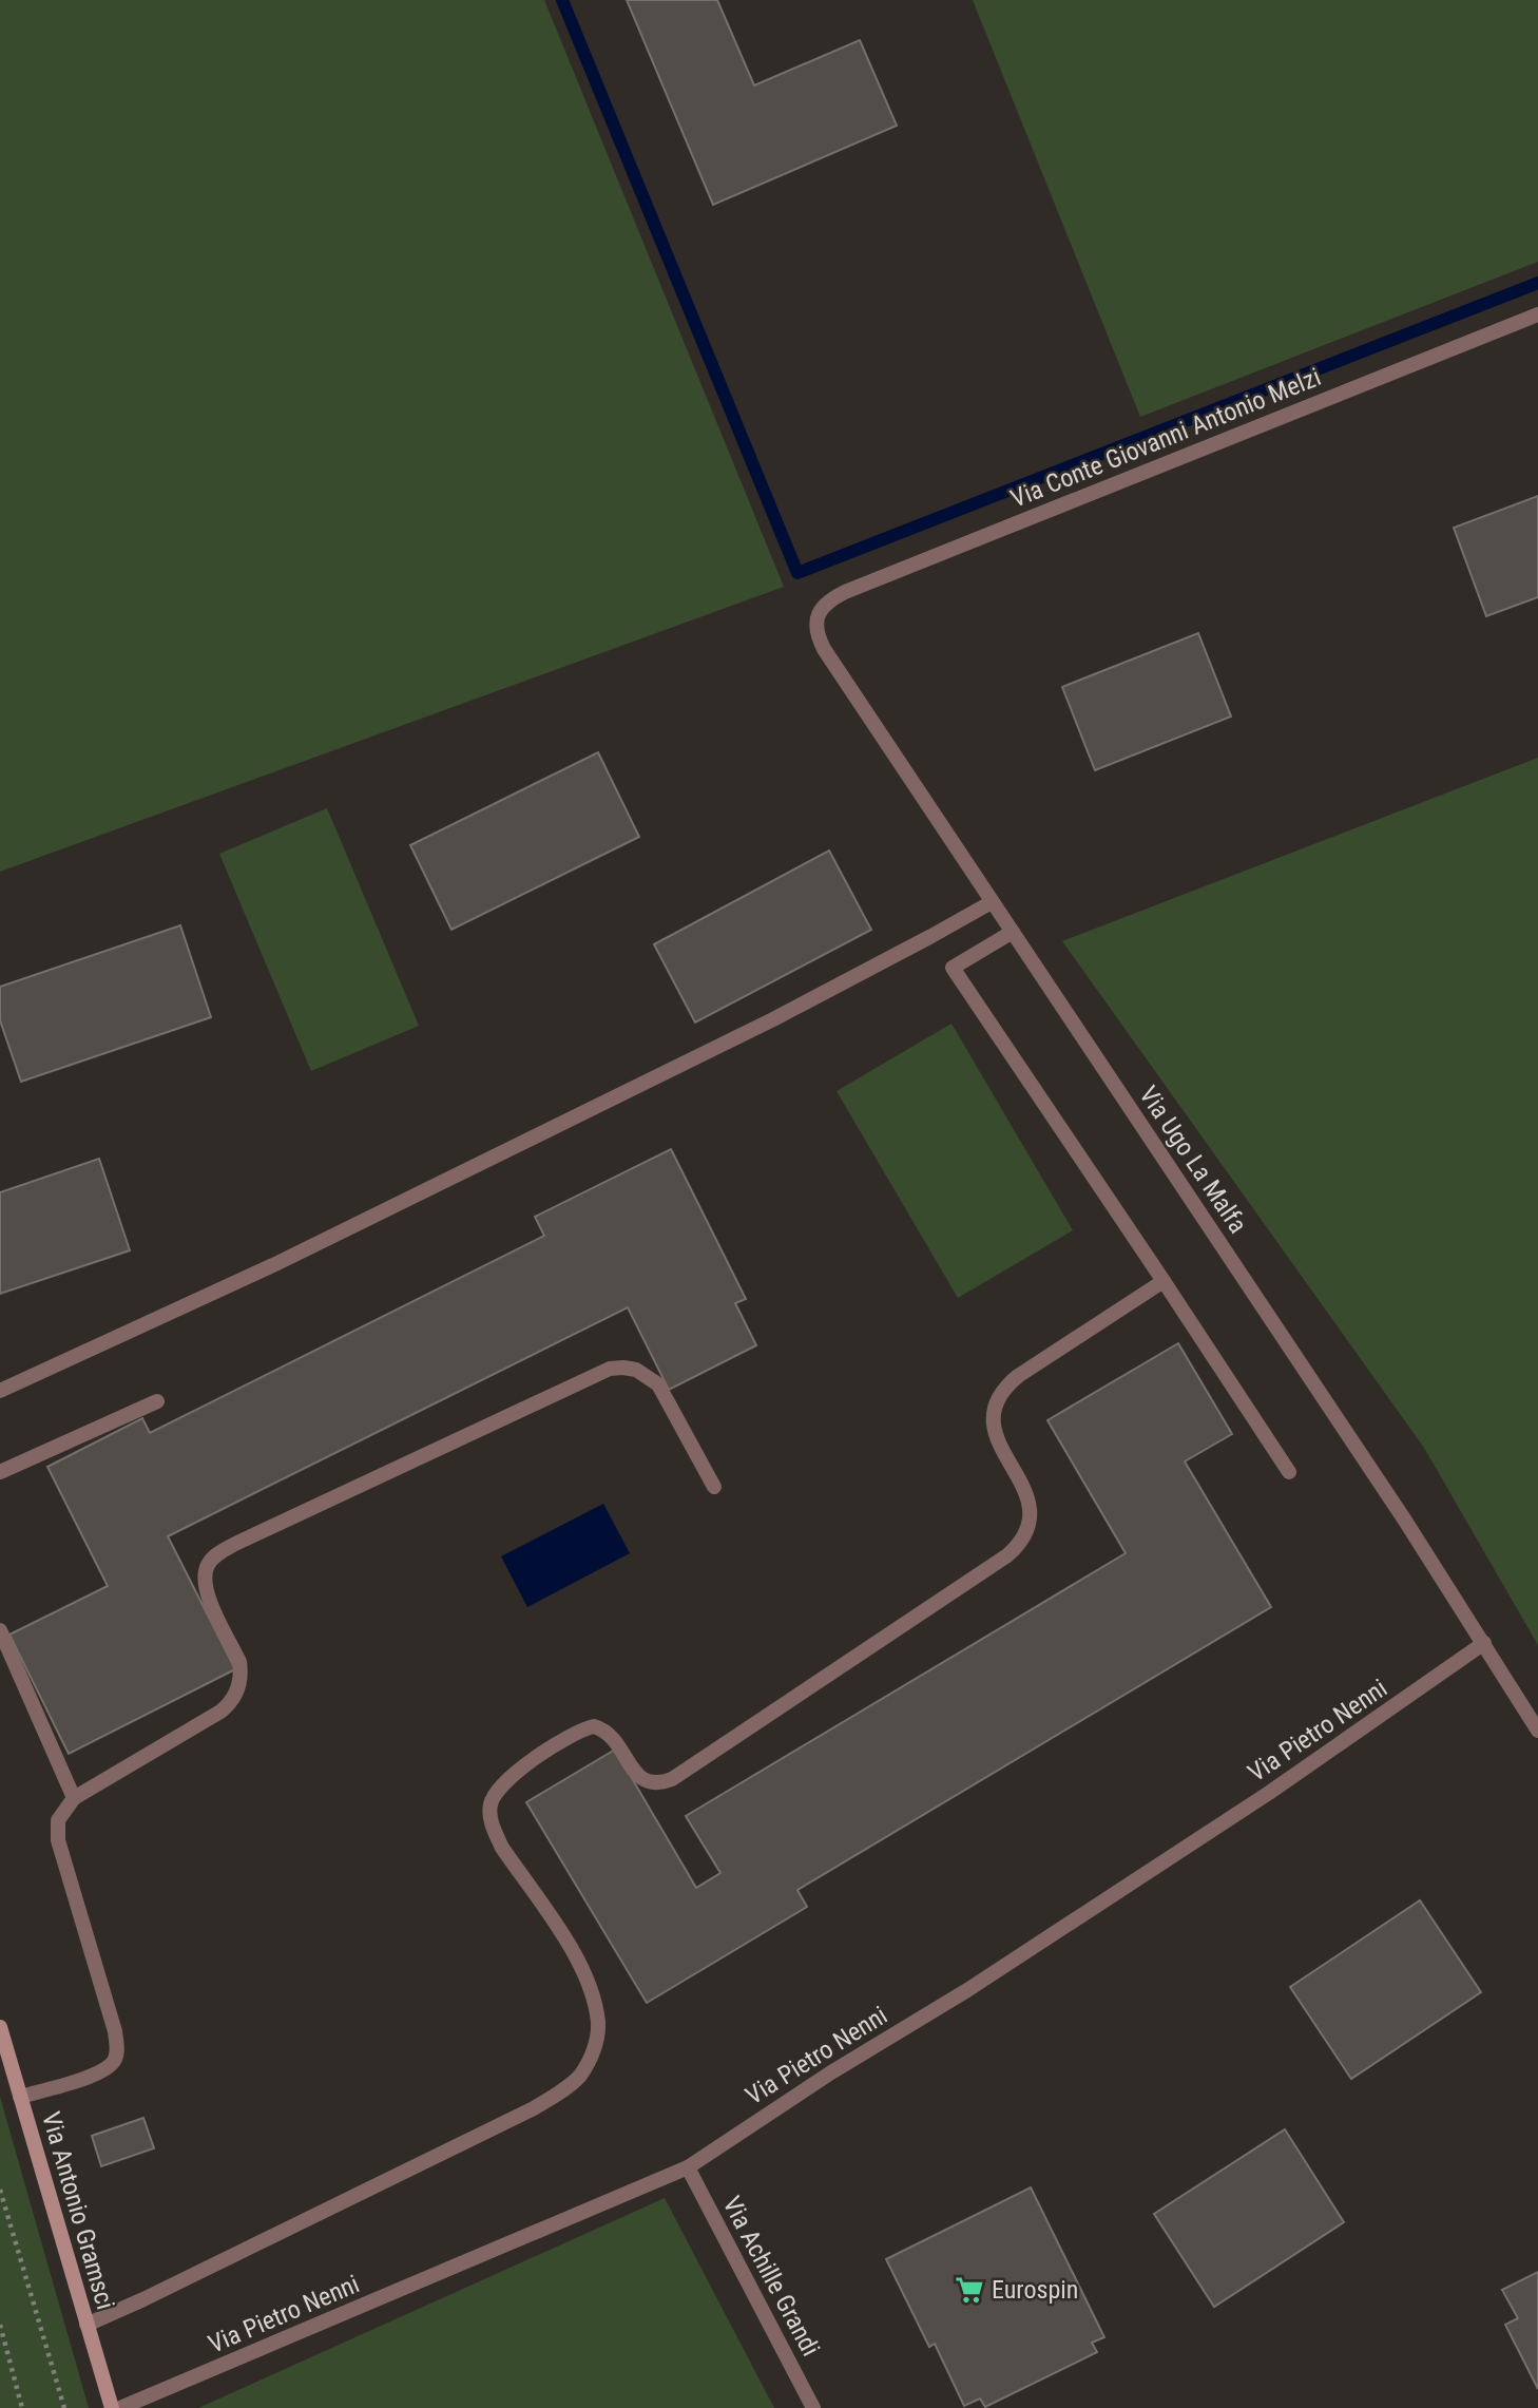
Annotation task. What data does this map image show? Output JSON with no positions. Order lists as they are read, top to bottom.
{
  "streets": {
    "street": [
      "Via Conte Giovanni Antonio Melzi",
      "Via Ugo La Malfa",
      "Via Pietro Nenni",
      "Via Antonio Gramsci",
      "Via Achille Grandi"
    ]
  },
  "crossings": [
    ["Via Conte Giovanni Antonio Melzi", "Via Ugo La Malfa"],
    ["Via Ugo La Malfa", "Via Pietro Nenni"],
    ["Via Pietro Nenni", "Via Achille Grandi"]
  ],
  "places": {
    "supermarket": ["Eurospin"]
  }
}
